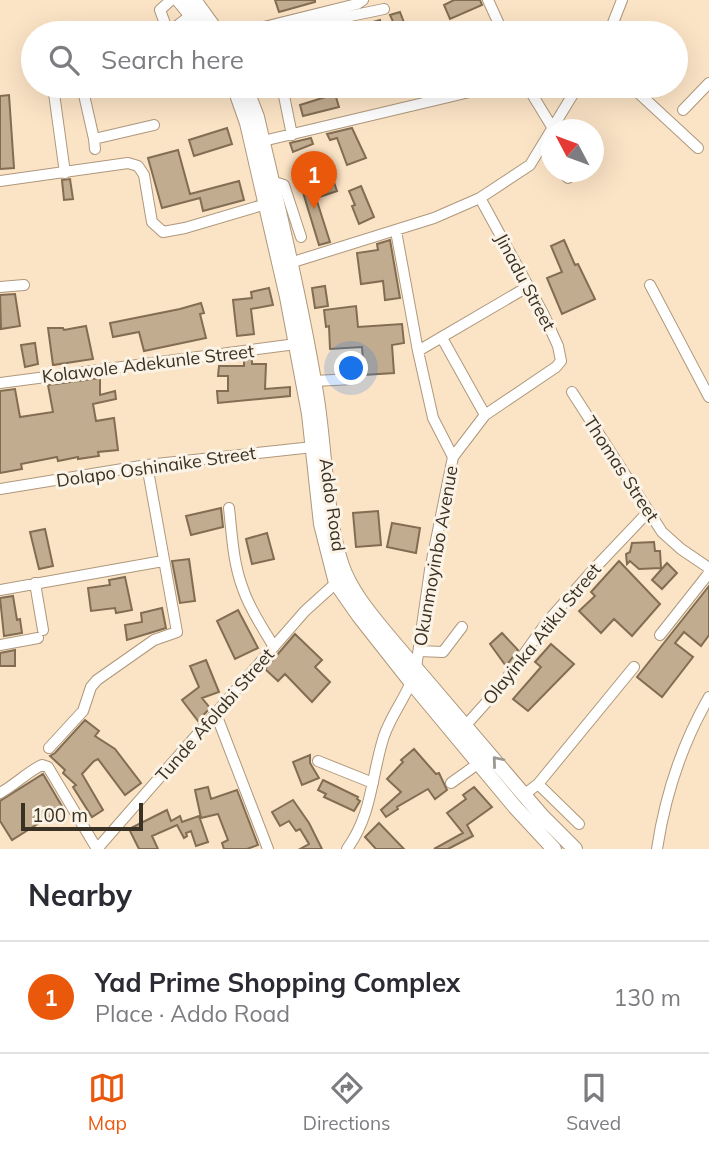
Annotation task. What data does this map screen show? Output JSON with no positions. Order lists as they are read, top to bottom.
{
  "streets": {
    "main road": ["Addo Road"],
    "street": [
      "Jinadu Street",
      "Kolawole Adekunle Street",
      "Dolapo Oshinaike Street",
      "Thomas Street",
      "Okunmoyinbo Avenue",
      "Olayinka Atiku Street",
      "Tunde Afolabi Street"
    ]
  },
  "crossings": [
    ["Jinadu Street", "Okunmoyinbo Avenue"],
    ["Kolawole Adekunle Street", "Addo Road"],
    ["Dolapo Oshinaike Street", "Addo Road"],
    ["Thomas Street", "Olayinka Atiku Street"],
    ["Addo Road", "Okunmoyinbo Avenue"],
    ["Addo Road", "Olayinka Atiku Street"],
    ["Addo Road", "Tunde Afolabi Street"]
  ],
  "scale_bar": "100 m",
  "north": "top left",
  "page": {
    "search": "Search here",
    "pins": "1",
    "scale": "100 m",
    "heading": "Nearby",
    "list": [
      {
        "mark": "1",
        "name": "Yad Prime Shopping Complex",
        "note": "Place · Addo Road",
        "value": "130 m"
      }
    ],
    "nav": ["Map", "Directions", "Saved"]
  }
}
